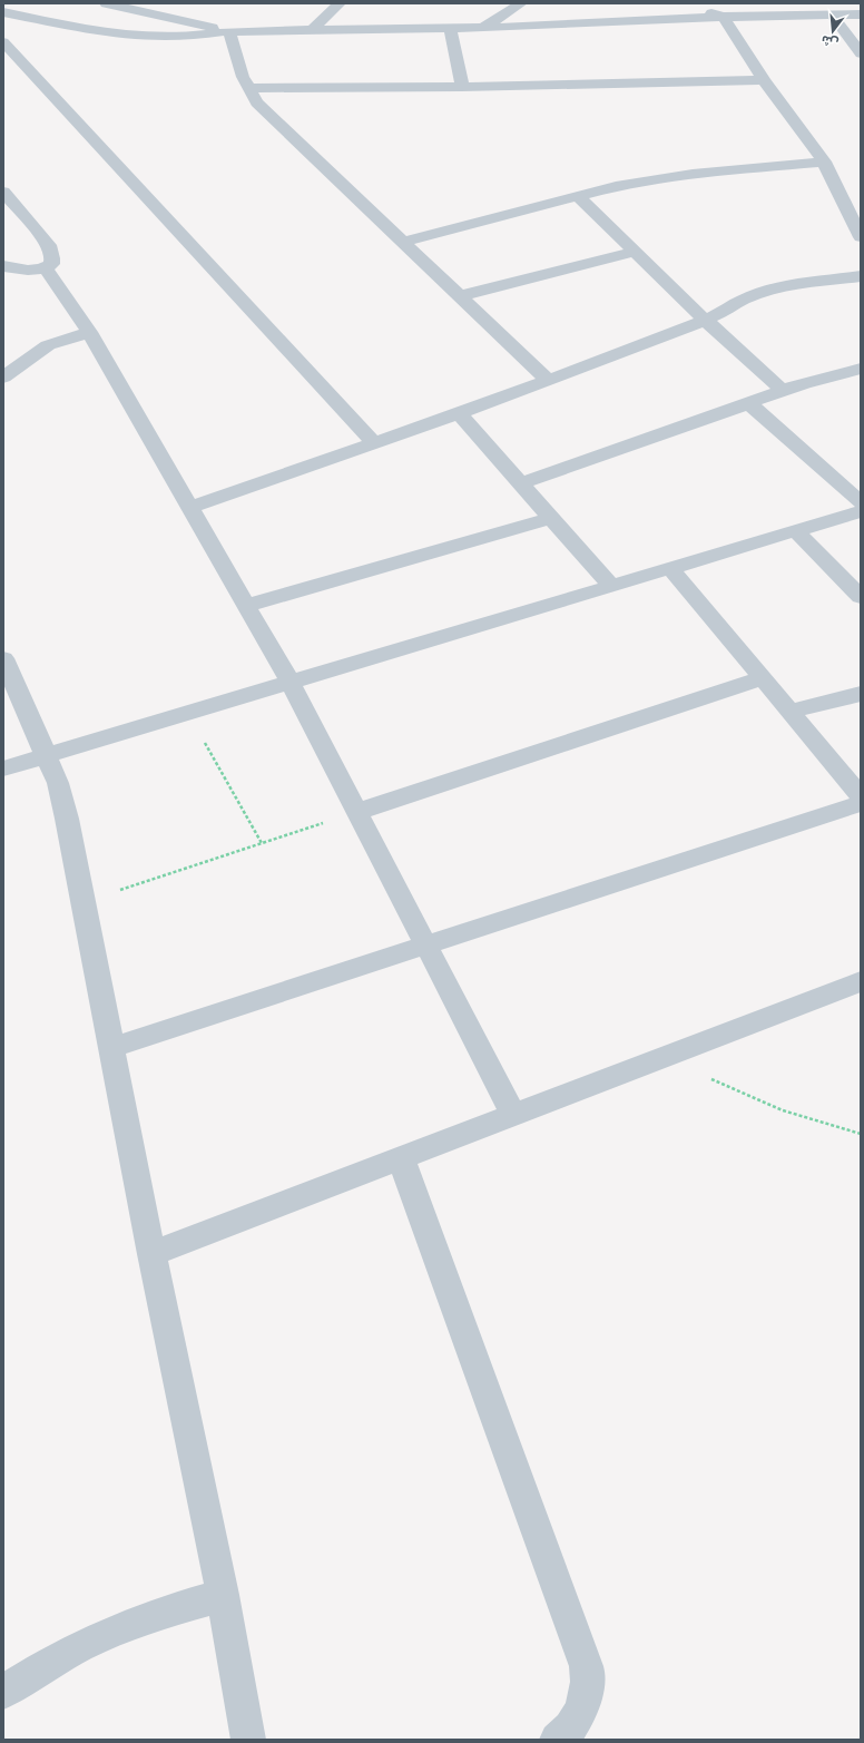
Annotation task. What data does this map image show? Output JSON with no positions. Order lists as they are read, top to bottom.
{
  "north": "bottom"
}
